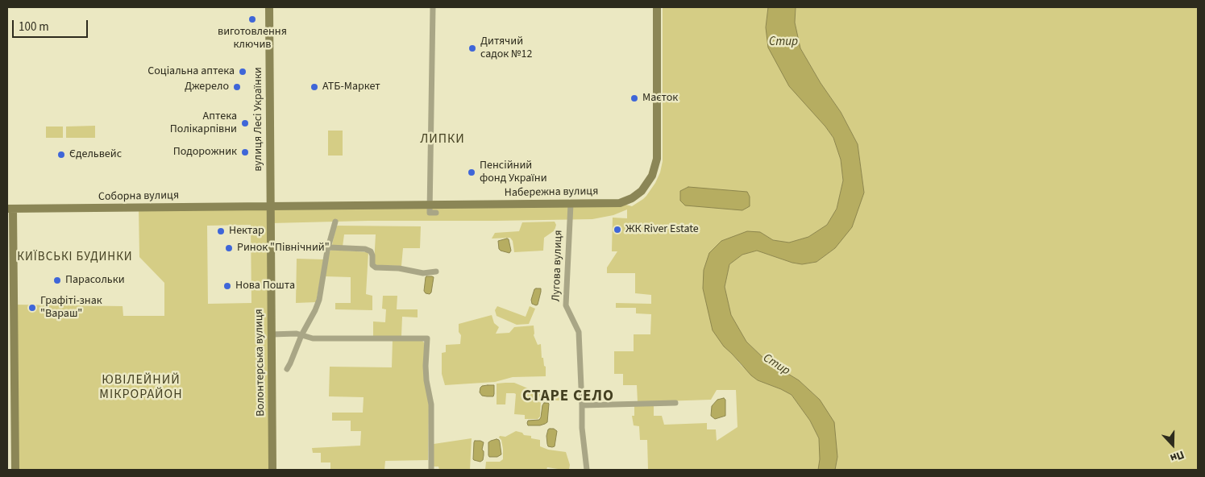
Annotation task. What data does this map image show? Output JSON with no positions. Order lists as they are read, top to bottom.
{
  "streets": {
    "street": [
      "вулиця Лесі Українки",
      "Набережна вулиця",
      "Соборна вулиця",
      "Лугова вулиця",
      "Волонтерська вулиця"
    ]
  },
  "crossings": [
    ["вулиця Лесі Українки", "Набережна вулиця"],
    ["вулиця Лесі Українки", "Соборна вулиця"],
    ["вулиця Лесі Українки", "Волонтерська вулиця"],
    ["Набережна вулиця", "Соборна вулиця"],
    ["Набережна вулиця", "Лугова вулиця"],
    ["Набережна вулиця", "Волонтерська вулиця"],
    ["Соборна вулиця", "Волонтерська вулиця"]
  ],
  "districts": [
    "ЛИПКИ",
    "КИЇВСЬКІ БУДИНКИ",
    "ЮВІЛЕЙНИЙ МІКРОРАЙОН",
    "СТАРЕ СЕЛО"
  ],
  "water": ["Стир"],
  "places": [
    "виготовлення ключив",
    "Дитячий садок №12",
    "Соціальна аптека",
    "Джерело",
    "АТБ-Маркет",
    "Маєток",
    "Аптека Полікарпівни",
    "Подорожник",
    "Єдельвейс",
    "Пенсійний фонд України",
    "ЖК River Estate",
    "Нектар",
    "Ринок \"Північний\"",
    "Парасольки",
    "Нова Пошта",
    "Графіті-знак \"Вараш\""
  ],
  "scale_bar": "100 m",
  "north": "bottom"
}
